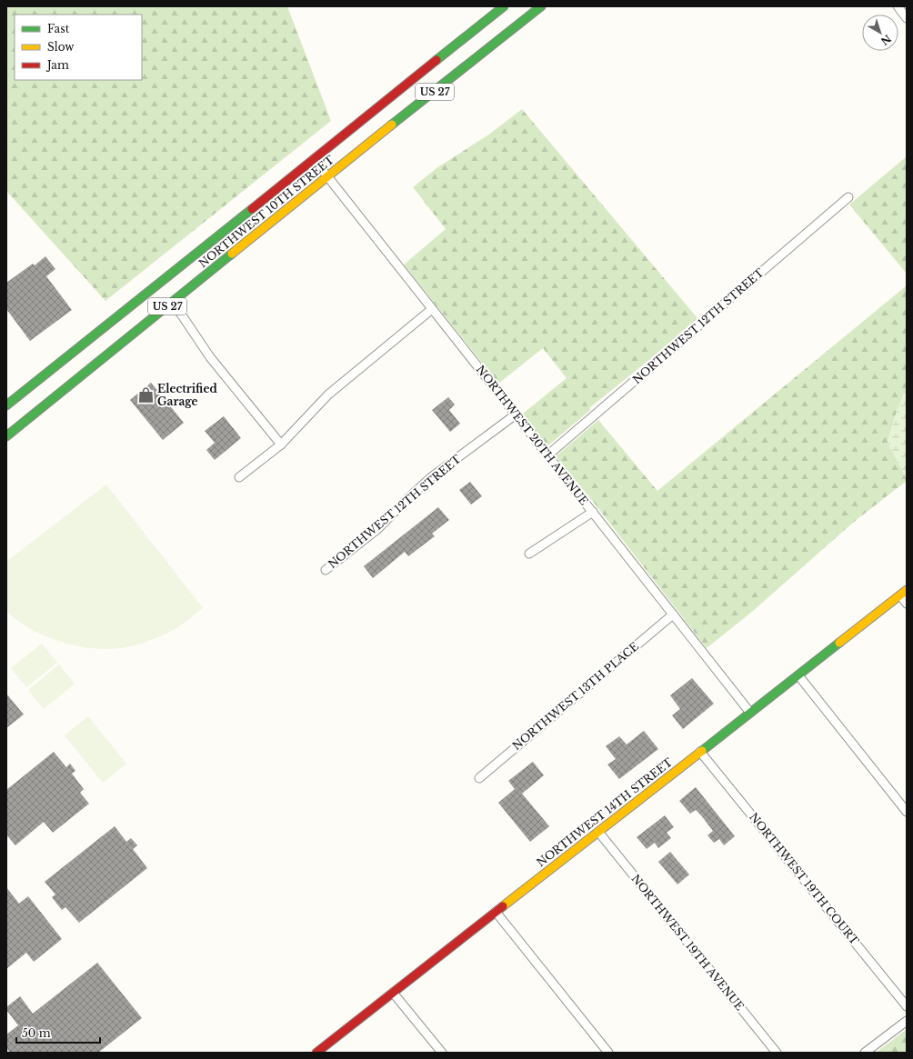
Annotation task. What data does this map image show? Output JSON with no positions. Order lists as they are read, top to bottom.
{
  "streets": {
    "main road": ["US 27", "NORTHWEST 10TH STREET", "NORTHWEST 14TH STREET"],
    "street": [
      "NORTHWEST 12TH STREET",
      "NORTHWEST 20TH AVENUE",
      "NORTHWEST 13TH PLACE",
      "NORTHWEST 19TH COURT",
      "NORTHWEST 19TH AVENUE"
    ]
  },
  "crossings": [
    ["NORTHWEST 10TH STREET", "NORTHWEST 20TH AVENUE"],
    ["NORTHWEST 12TH STREET", "NORTHWEST 20TH AVENUE"],
    ["NORTHWEST 20TH AVENUE", "NORTHWEST 13TH PLACE"],
    ["NORTHWEST 20TH AVENUE", "NORTHWEST 14TH STREET"],
    ["NORTHWEST 14TH STREET", "NORTHWEST 19TH COURT"],
    ["NORTHWEST 14TH STREET", "NORTHWEST 19TH AVENUE"]
  ],
  "places": {
    "shop": ["Electrified Garage"]
  },
  "legend": ["Fast", "Slow", "Jam"],
  "scale_bar": "50 m",
  "north": "bottom right"
}
